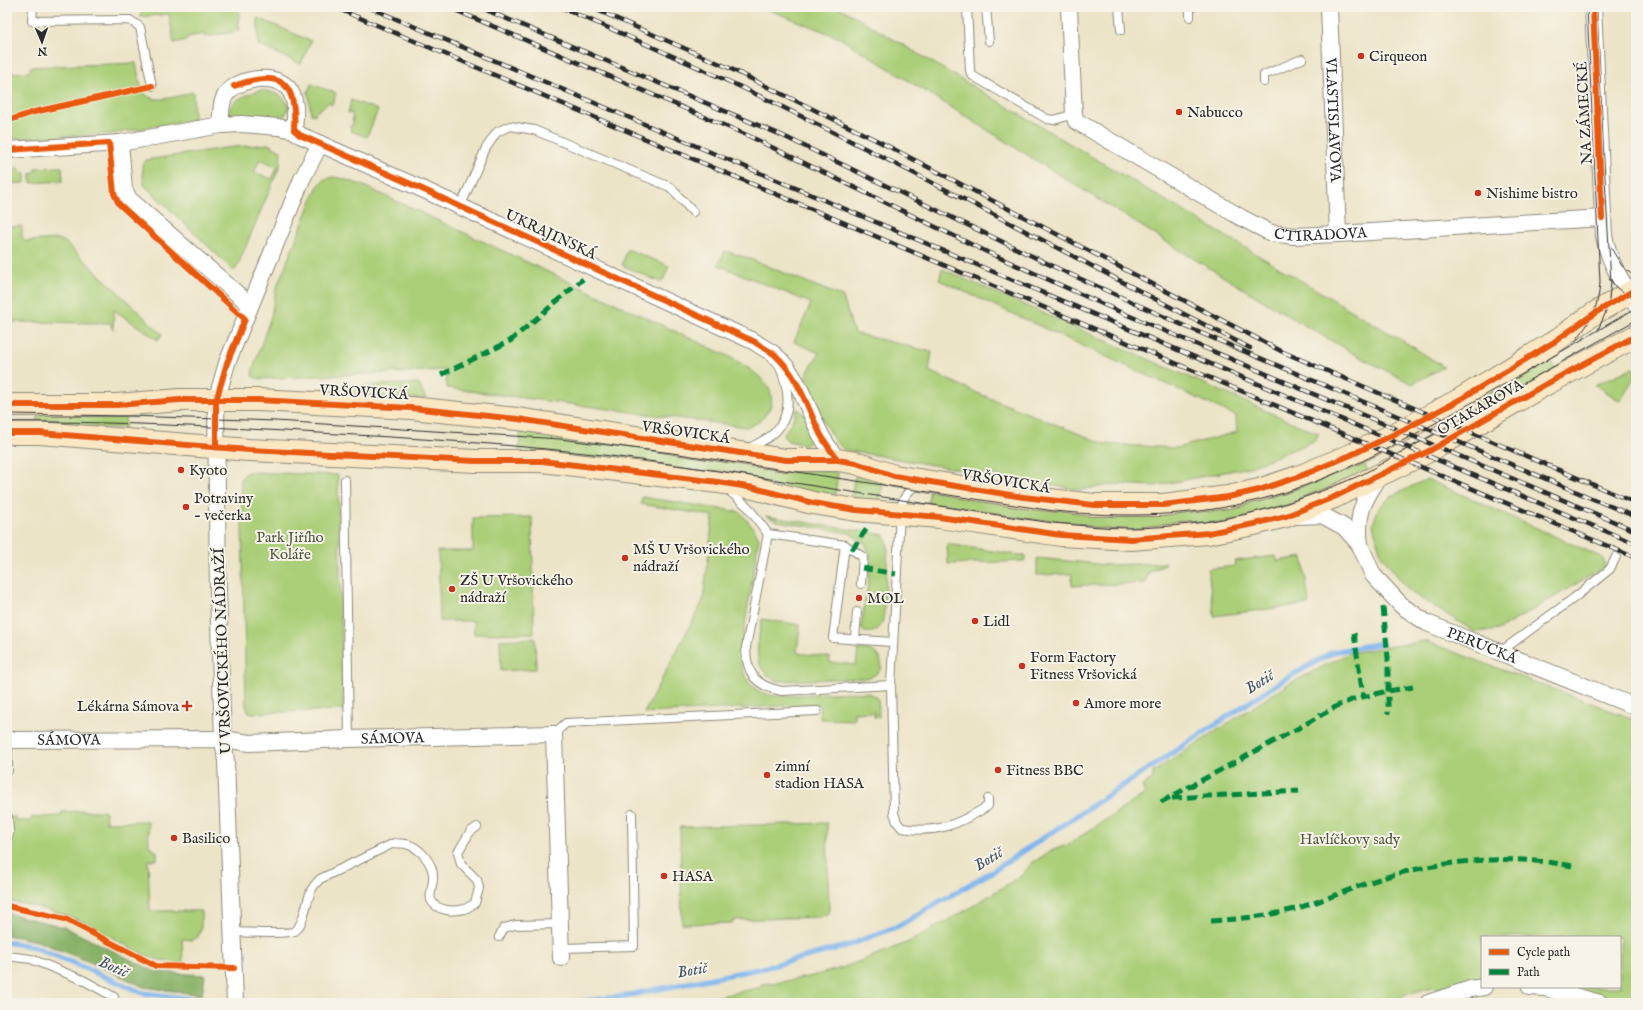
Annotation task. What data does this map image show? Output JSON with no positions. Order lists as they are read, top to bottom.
{
  "streets": {
    "main road": ["VRŠOVICKÁ", "OTAKAROVA"],
    "street": [
      "NA ZÁMECKÉ",
      "VLASTISLAVOVA",
      "CTIRADOVA",
      "UKRAJINSKÁ",
      "PERUCKÁ",
      "U VRŠOVICKÉHO NÁDRAŽÍ",
      "SÁMOVA"
    ]
  },
  "crossings": [
    ["NA ZÁMECKÉ", "CTIRADOVA"],
    ["NA ZÁMECKÉ", "OTAKAROVA"],
    ["VLASTISLAVOVA", "CTIRADOVA"],
    ["UKRAJINSKÁ", "VRŠOVICKÁ"],
    ["UKRAJINSKÁ", "U VRŠOVICKÉHO NÁDRAŽÍ"],
    ["VRŠOVICKÁ", "OTAKAROVA"],
    ["VRŠOVICKÁ", "U VRŠOVICKÉHO NÁDRAŽÍ"],
    ["OTAKAROVA", "PERUCKÁ"],
    ["U VRŠOVICKÉHO NÁDRAŽÍ", "SÁMOVA"]
  ],
  "water": ["Botič"],
  "parks": ["Park Jiřího Koláře", "Havlíčkovy sady"],
  "places": {
    "other": [
      "Cirqueon",
      "Nabucco",
      "Nishime bistro",
      "Kyoto",
      "Potraviny - večerka",
      "MŠ U Vršovického nádraží",
      "ZŠ U Vršovického nádraží",
      "MOL",
      "Lidl",
      "Form Factory Fitness Vršovická",
      "Amore more",
      "Fitness BBC",
      "zimní stadion HASA",
      "Basilico",
      "HASA"
    ],
    "health": ["Lékárna Sámova"]
  },
  "legend": ["Cycle path", "Path"],
  "north": "bottom"
}
